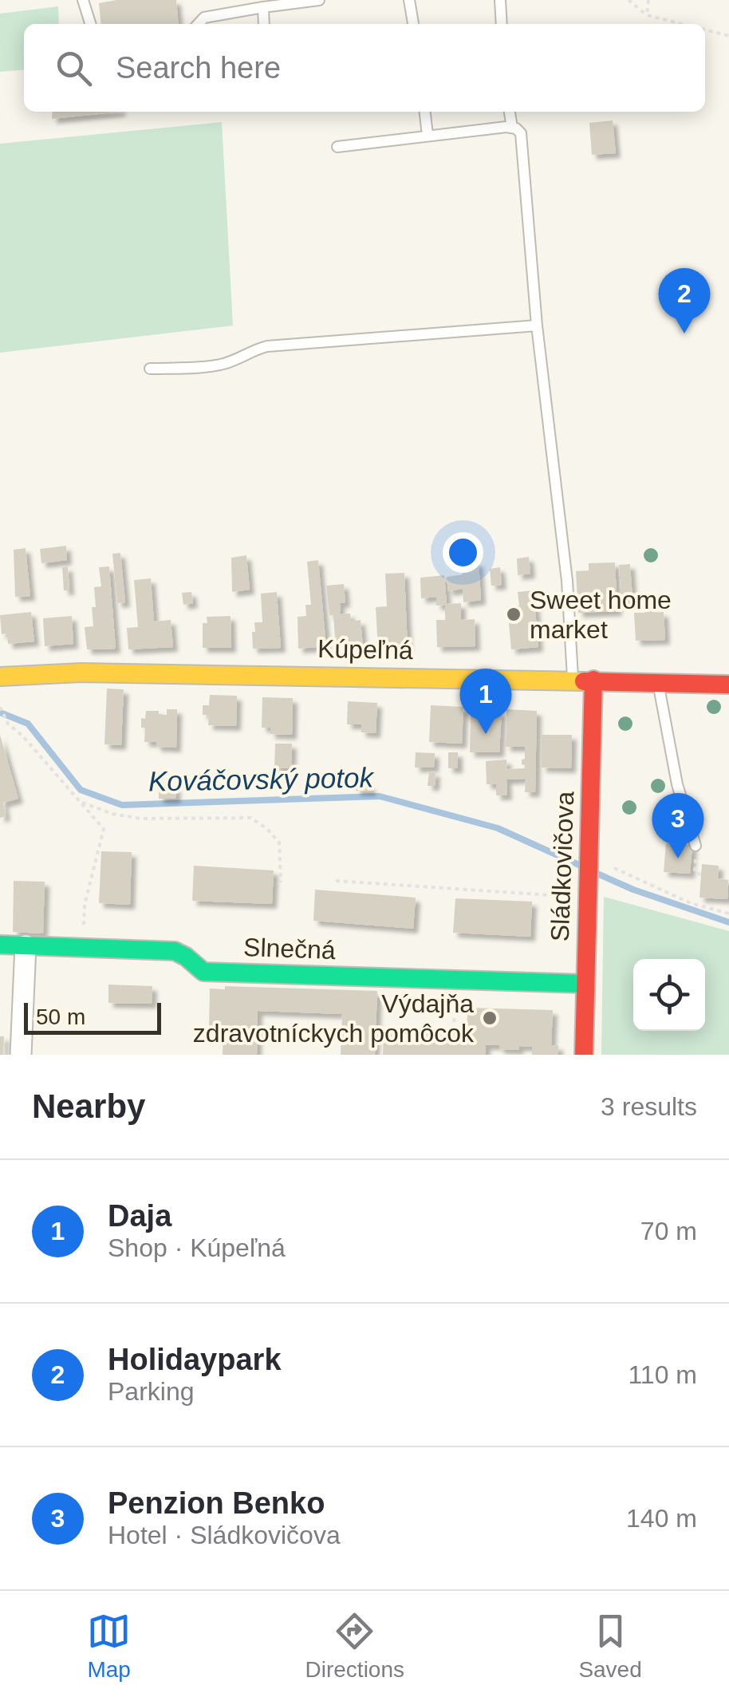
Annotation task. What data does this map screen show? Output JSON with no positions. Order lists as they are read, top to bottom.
{
  "streets": {
    "street": ["Kúpeľná", "Sládkovičova", "Slnečná"]
  },
  "crossings": [
    ["Kúpeľná", "Sládkovičova"],
    ["Sládkovičova", "Slnečná"]
  ],
  "water": ["Kováčovský potok"],
  "places": ["Sweet home market", "Výdajňa zdravotníckych pomôcok"],
  "scale_bar": "50 m",
  "page": {
    "search": "Search here",
    "pins": ["2", "1", "3"],
    "scale": "50 m",
    "heading": ["Nearby", "3 results"],
    "list": [
      {
        "mark": "1",
        "name": "Daja",
        "note": "Shop · Kúpeľná",
        "value": "70 m"
      },
      {
        "mark": "2",
        "name": "Holidaypark",
        "note": "Parking",
        "value": "110 m"
      },
      {
        "mark": "3",
        "name": "Penzion Benko",
        "note": "Hotel · Sládkovičova",
        "value": "140 m"
      }
    ],
    "nav": ["Map", "Directions", "Saved"]
  }
}
